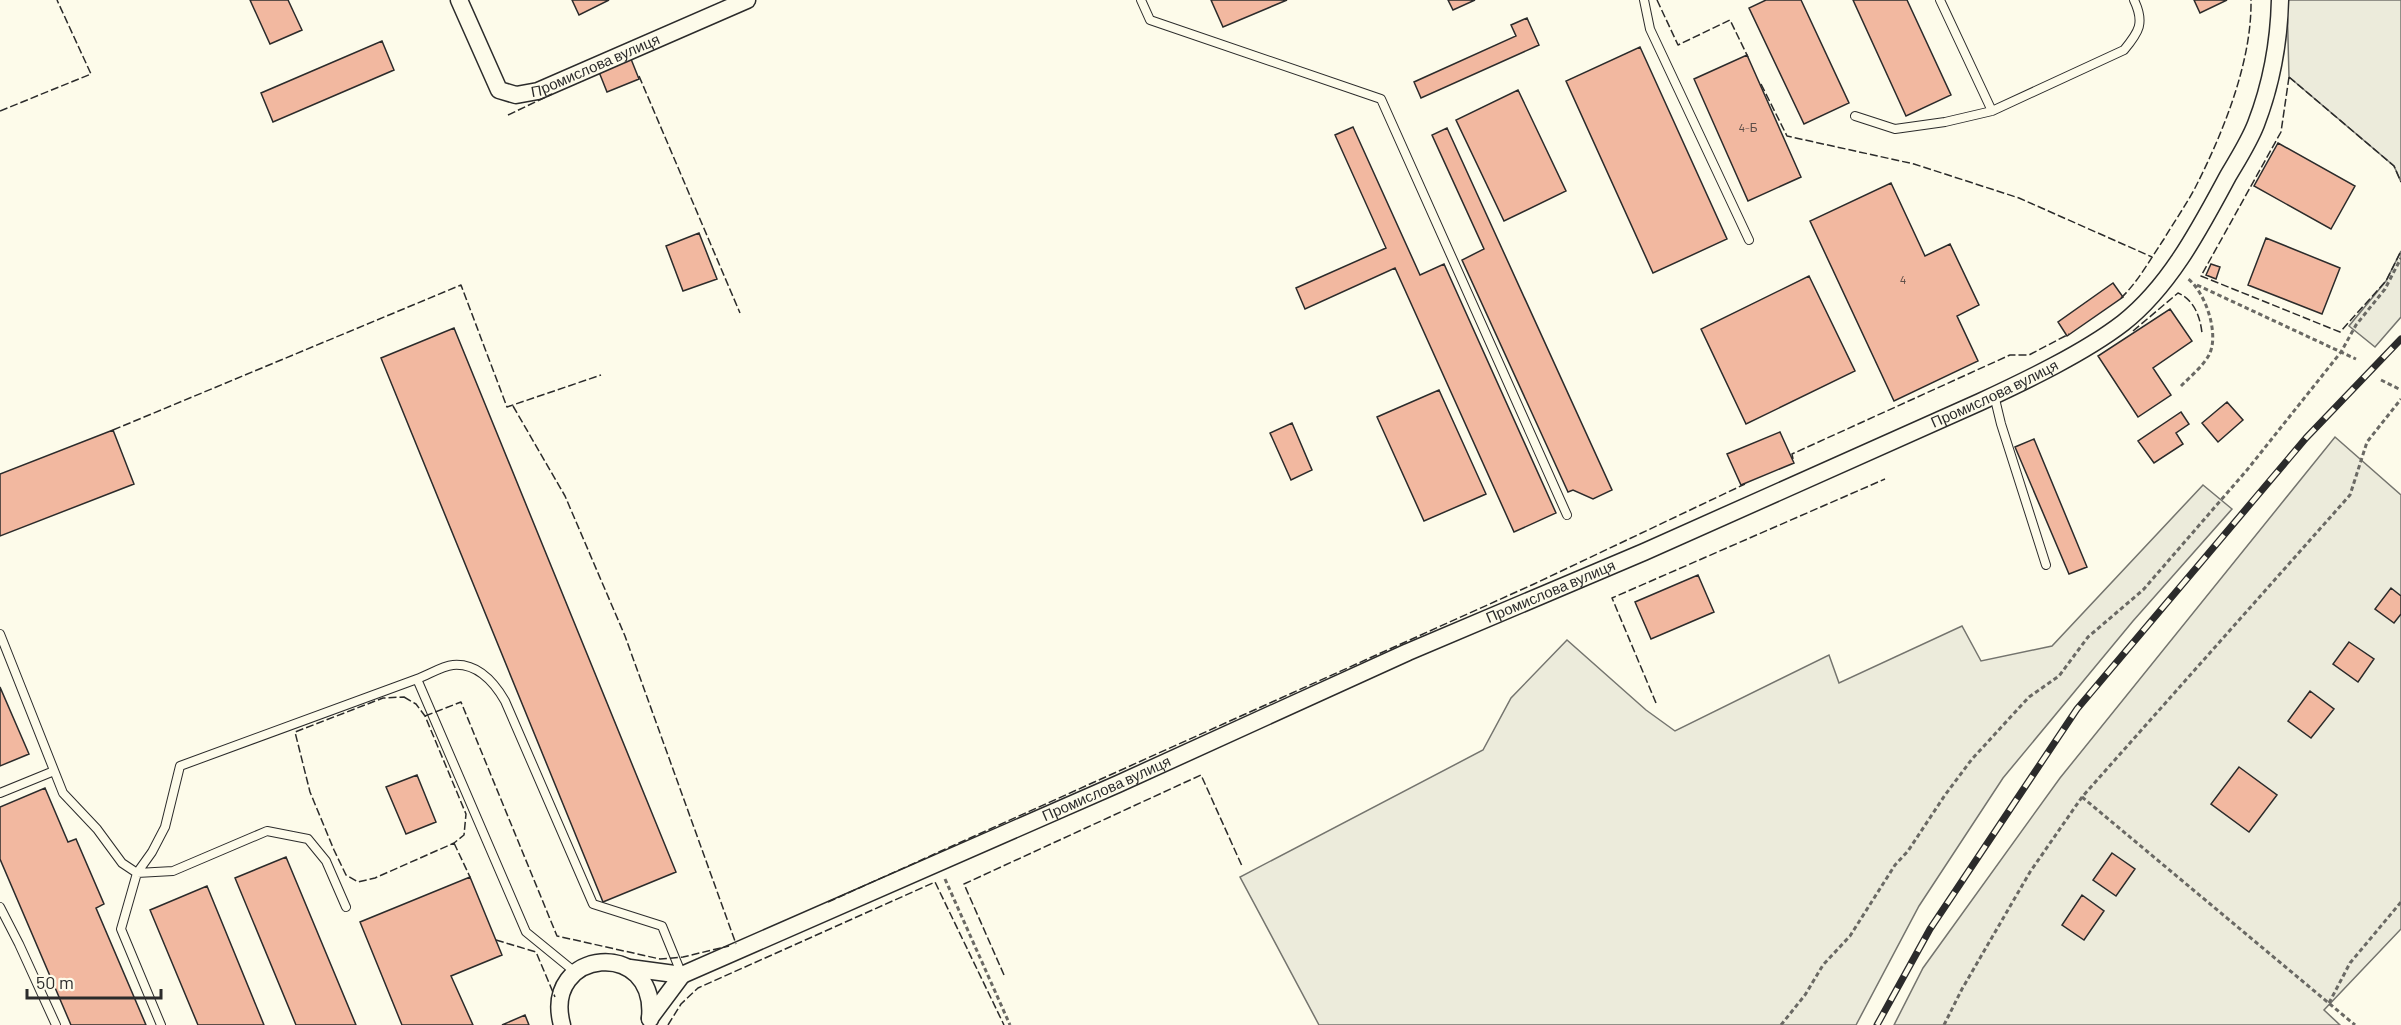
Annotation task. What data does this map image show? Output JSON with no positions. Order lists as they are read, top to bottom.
{
  "streets": {
    "street": ["Промислова вулиця"]
  },
  "house_numbers": ["4-Б", "4"],
  "scale_bar": "50 m"
}
